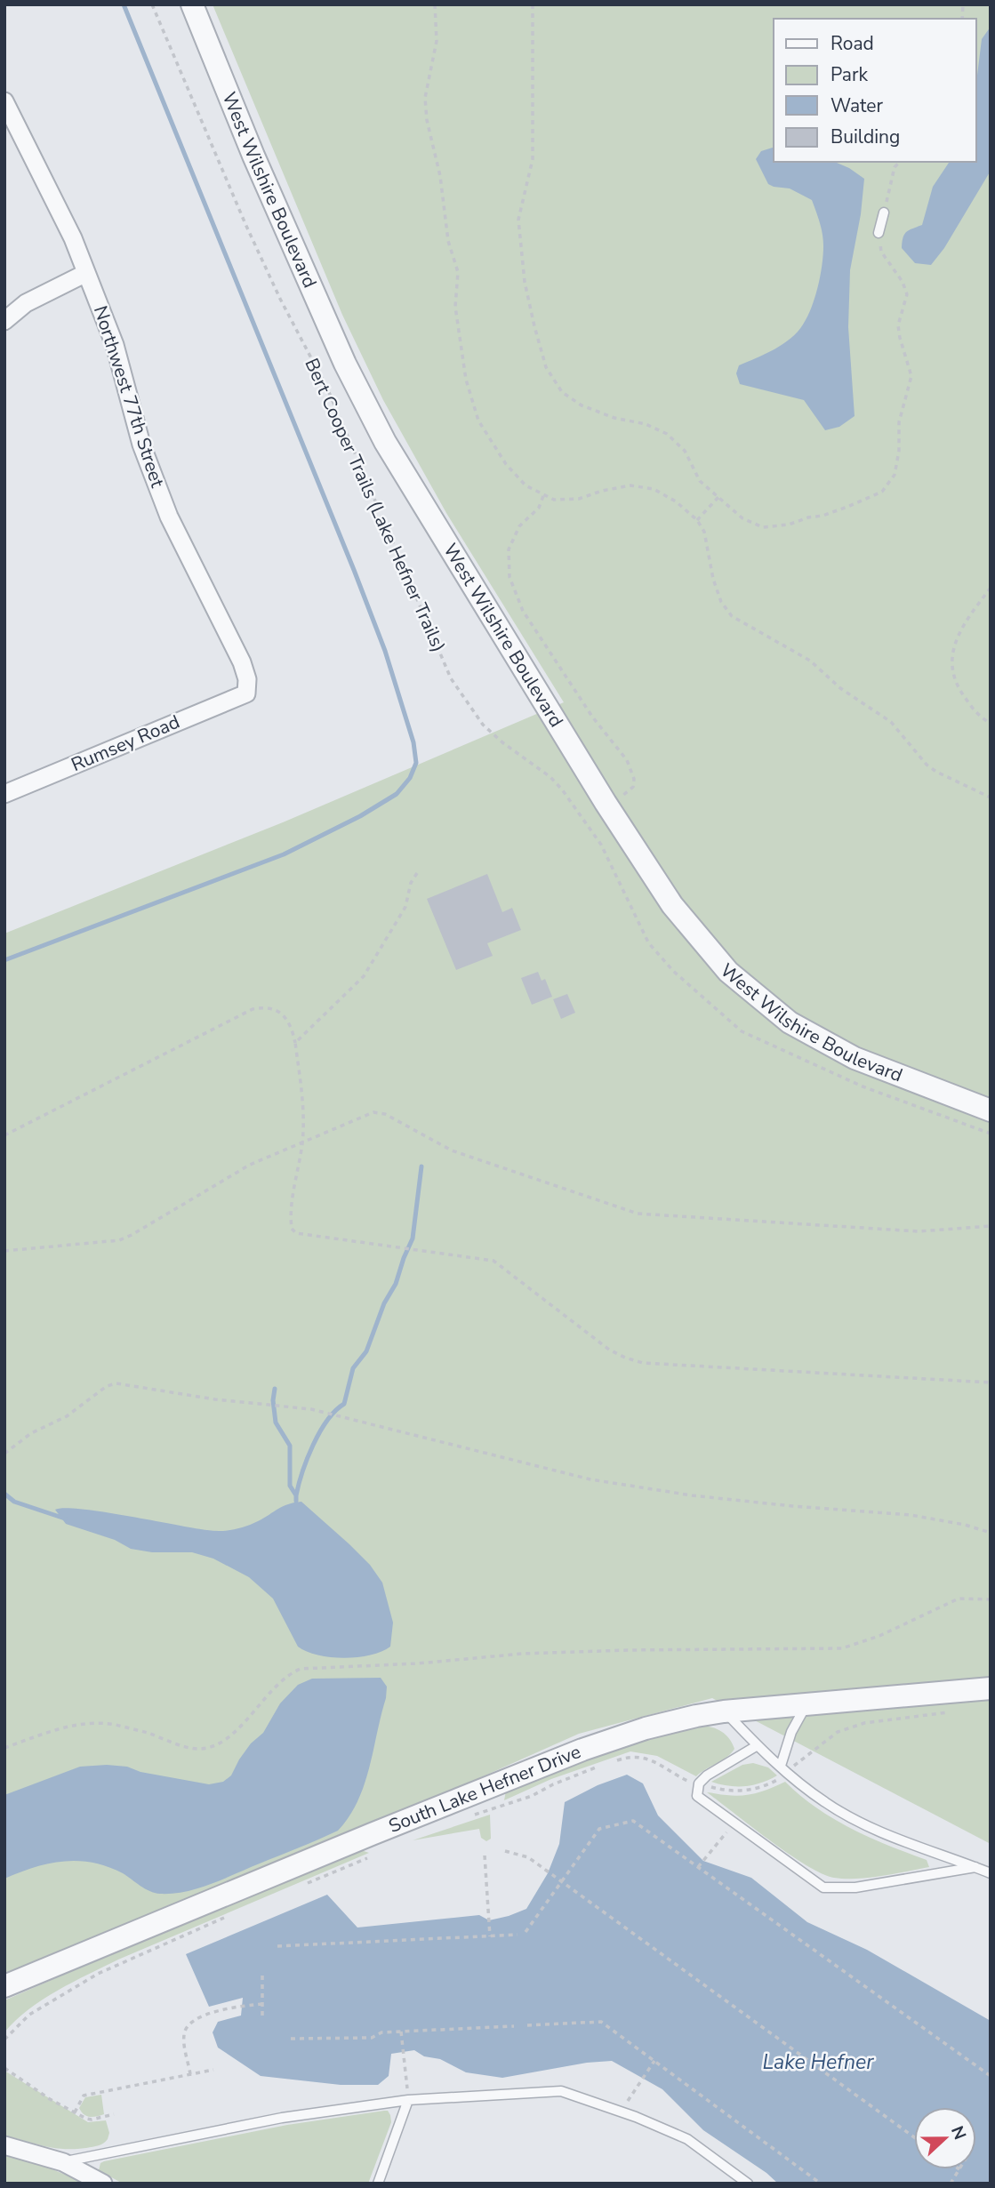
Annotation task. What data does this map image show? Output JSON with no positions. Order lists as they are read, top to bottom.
{
  "streets": {
    "street": [
      "West Wilshire Boulevard",
      "Northwest 77th Street",
      "Rumsey Road",
      "South Lake Hefner Drive"
    ],
    "path": ["Bert Cooper Trails (Lake Hefner Trails)"]
  },
  "crossings": [
    ["Northwest 77th Street", "Rumsey Road"]
  ],
  "water": ["Lake Hefner"],
  "legend": [
    "Road",
    "Park",
    "Water",
    "Building"
  ],
  "north": "right"
}
